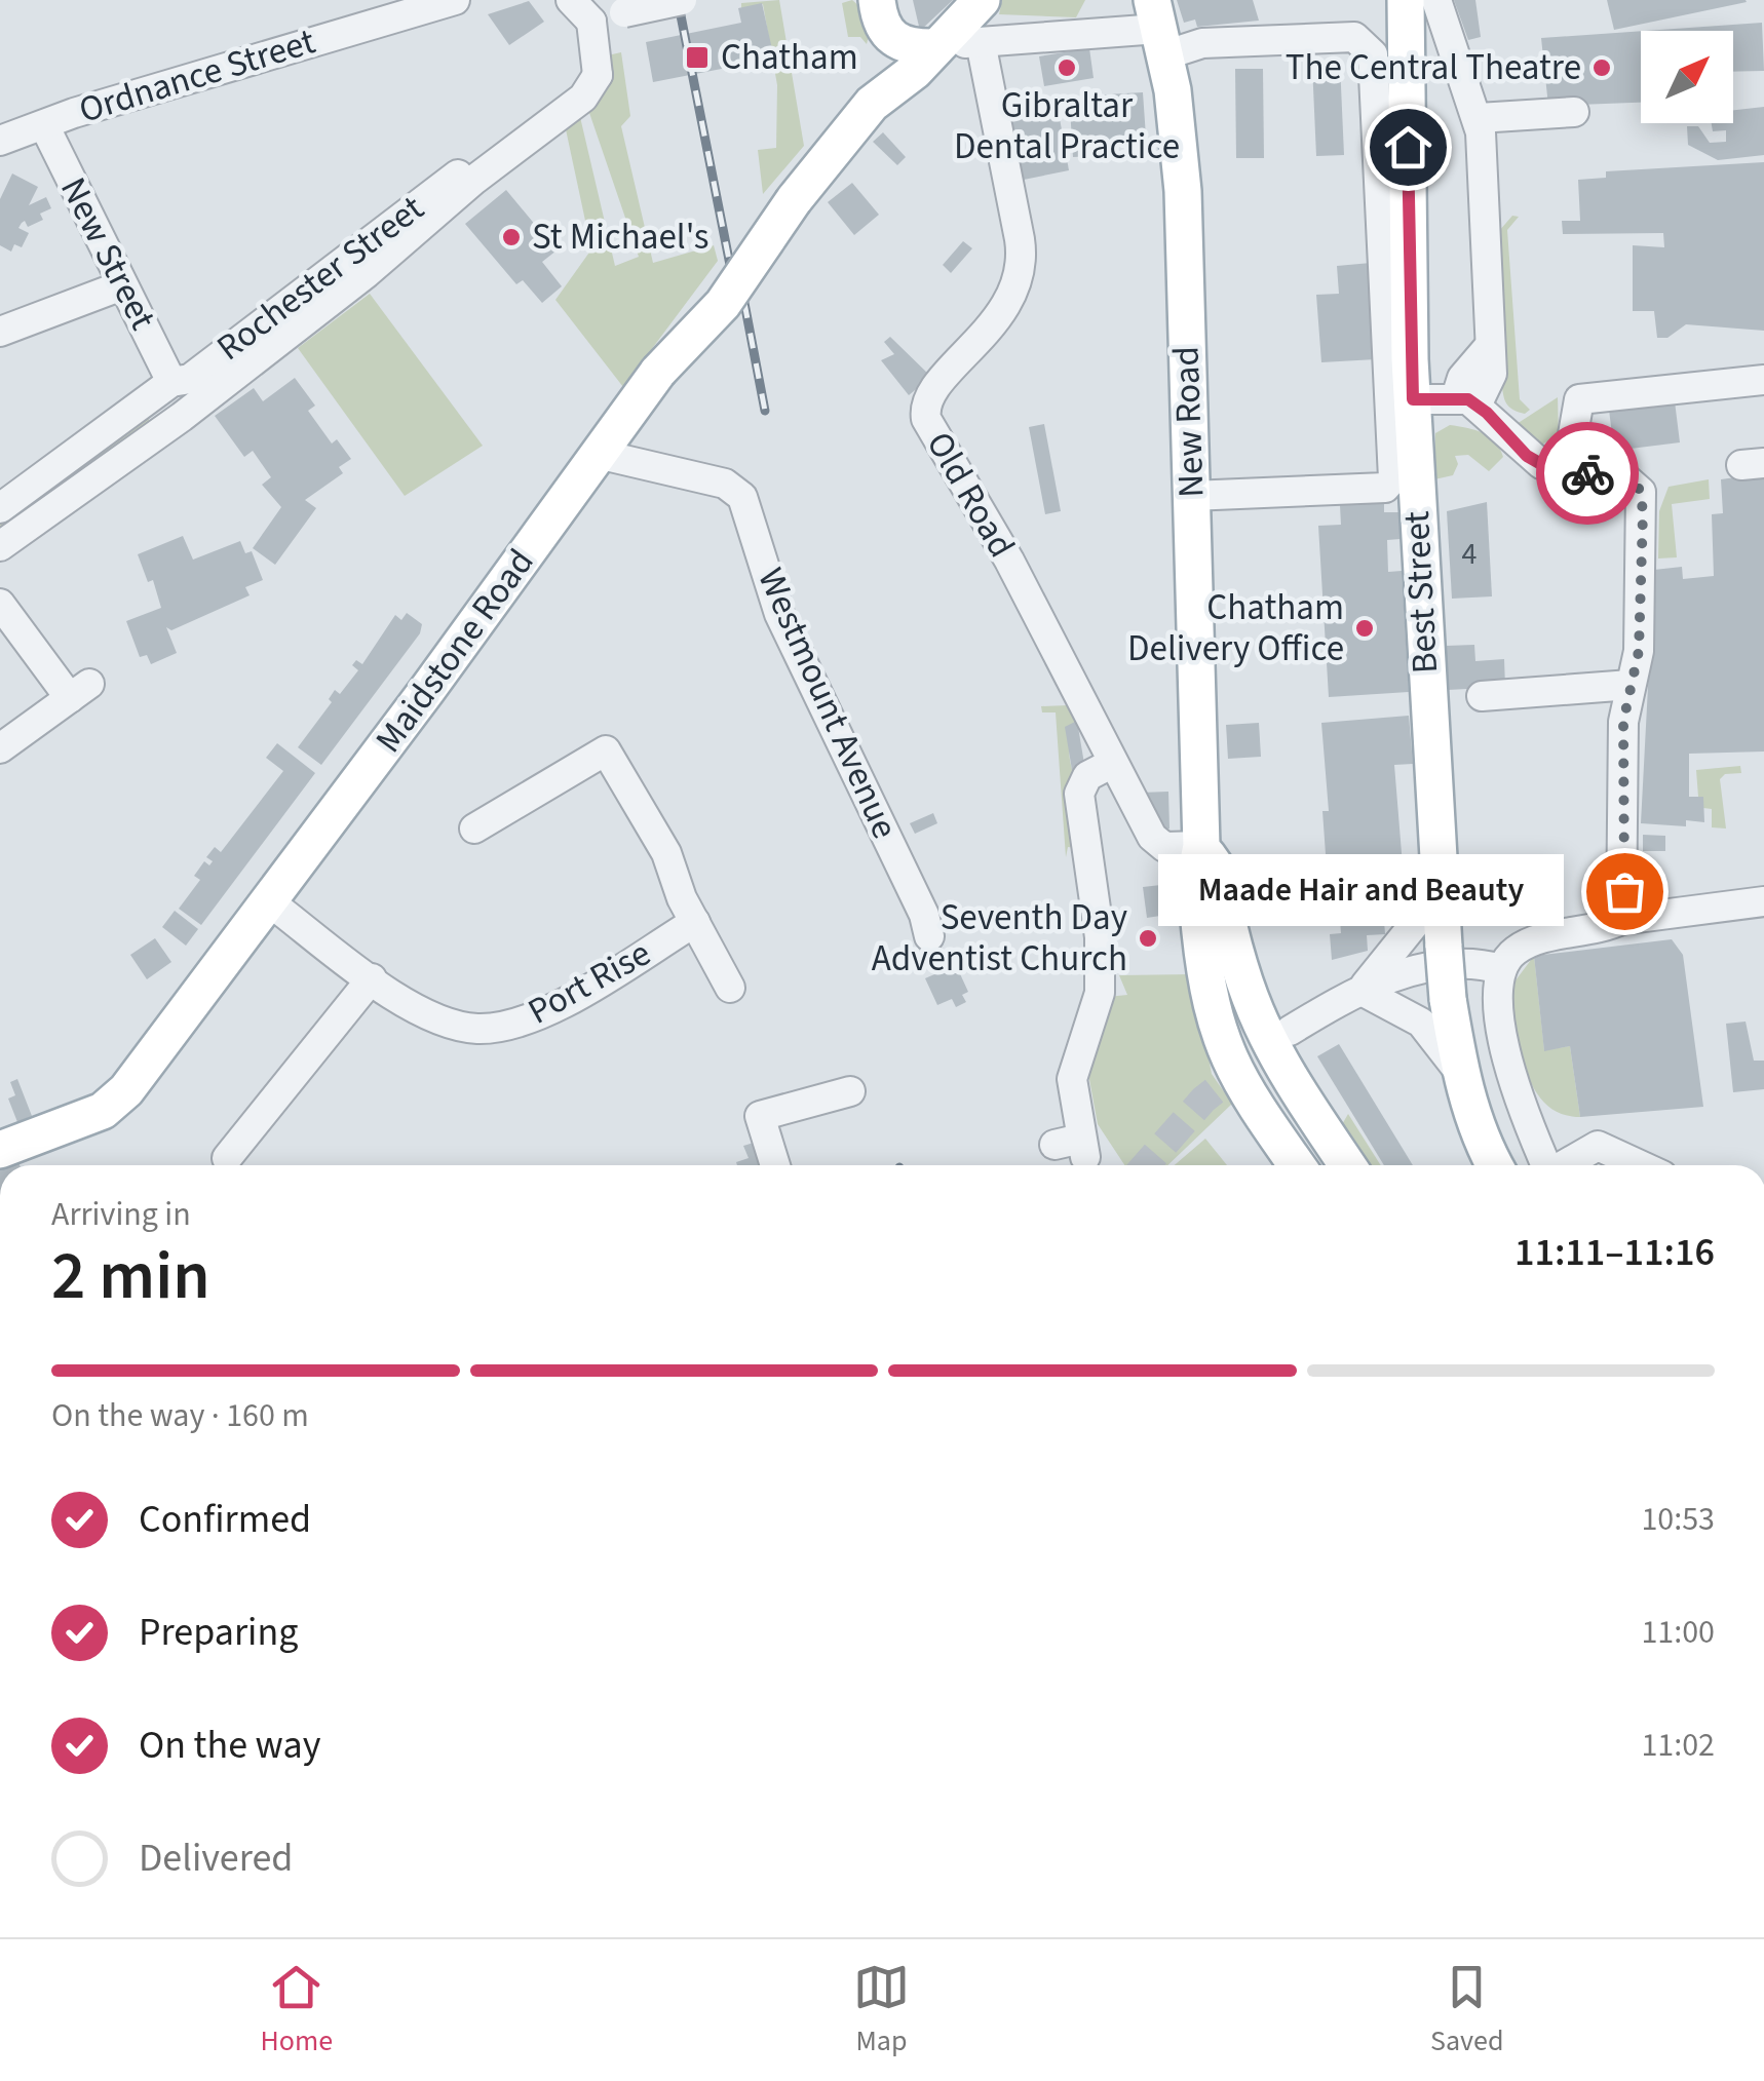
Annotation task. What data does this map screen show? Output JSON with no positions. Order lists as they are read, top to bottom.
{
  "streets": {
    "main road": ["New Road", "Best Street", "Maidstone Road"],
    "street": [
      "Ordnance Street",
      "New Street",
      "Rochester Street",
      "Old Road",
      "Westmount Avenue",
      "Port Rise"
    ]
  },
  "crossings": [
    ["Ordnance Street", "New Street"],
    ["New Street", "Rochester Street"],
    ["New Road", "Old Road"],
    ["Maidstone Road", "Westmount Avenue"],
    ["Maidstone Road", "Port Rise"]
  ],
  "places": {
    "transit": ["Chatham"],
    "other": [
      "Gibraltar Dental Practice",
      "The Central Theatre",
      "St Michael's",
      "Chatham Delivery Office",
      "Maade Hair and Beauty",
      "Seventh Day Adventist Church"
    ]
  },
  "house_numbers": ["4"],
  "north": "top right",
  "page": {
    "bubble": "Maade Hair and Beauty",
    "heading": ["2 min", "Arriving in", "11:11–11:16"],
    "bar": "On the way · 160 m",
    "list": [
      ["Confirmed", "10:53"],
      ["Preparing", "11:00"],
      ["On the way", "11:02"],
      "Delivered"
    ],
    "tabs": ["Home", "Map", "Saved"]
  }
}
